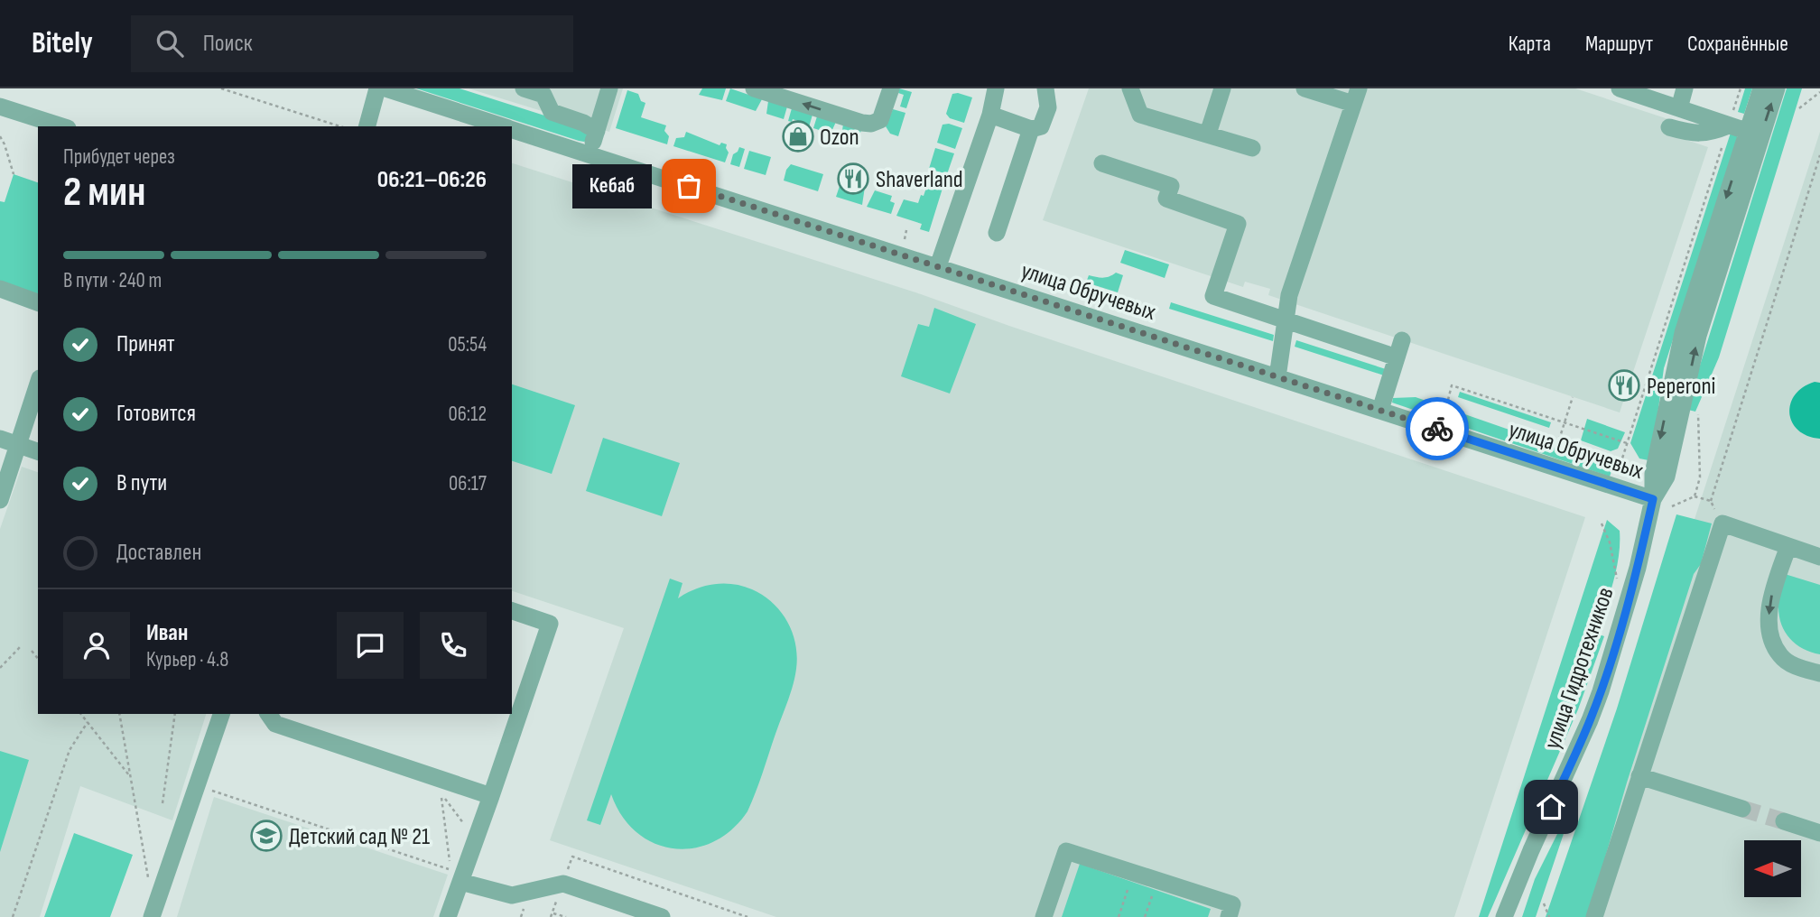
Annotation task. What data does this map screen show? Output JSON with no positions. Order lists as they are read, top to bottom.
{
  "streets": {
    "street": ["улица Обручевых", "улица Гидротехников"]
  },
  "crossings": [
    ["улица Обручевых", "улица Гидротехников"]
  ],
  "places": {
    "shop": ["Ozon"],
    "restaurant": ["Shaverland", "Peperoni"],
    "other": ["Кебаб"],
    "school or university": ["Детский сад № 21"]
  },
  "north": "left",
  "page": {
    "header": "Bitely",
    "search": "Поиск",
    "nav": ["Карта", "Маршрут", "Сохранённые"],
    "heading": ["2 мин", "Прибудет через", "06:21–06:26"],
    "panel": ["Иван", "Курьер · 4.8"],
    "bubble": "Кебаб",
    "bar": "В пути · 240 m",
    "list": [
      ["Принят", "05:54"],
      ["Готовится", "06:12"],
      ["В пути", "06:17"],
      "Доставлен"
    ]
  }
}
